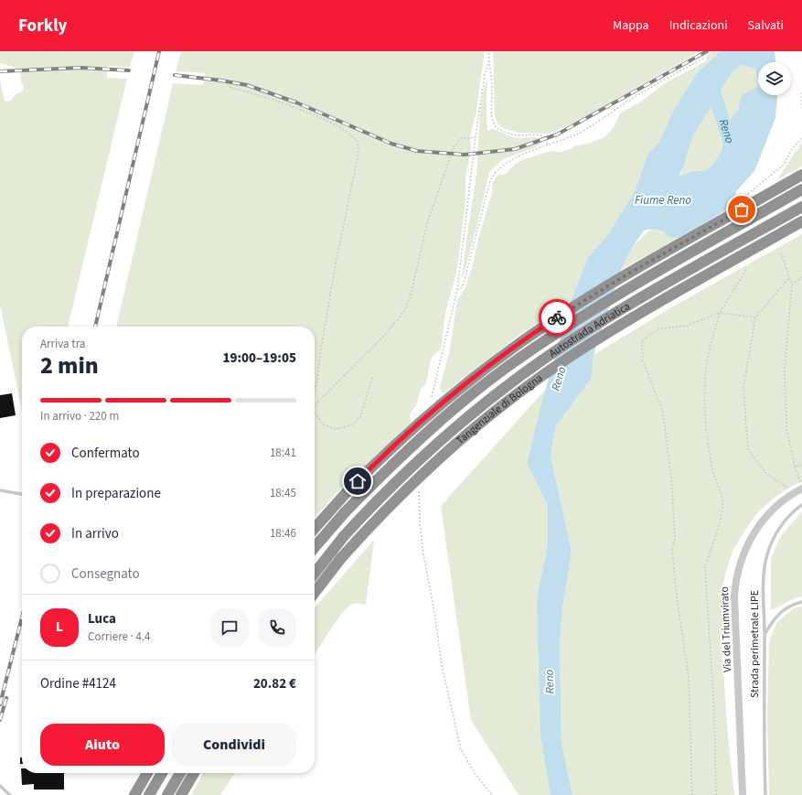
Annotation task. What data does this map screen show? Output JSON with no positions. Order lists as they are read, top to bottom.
{
  "streets": {
    "highway": ["Autostrada Adriatica", "Tangenziale di Bologna"],
    "street": ["Via del Triumvirato"],
    "lane": ["Strada perimetrale LIPE"]
  },
  "water": ["Reno", "Fiume Reno"],
  "page": {
    "header": "Forkly",
    "nav": ["Mappa", "Indicazioni", "Salvati"],
    "heading": ["2 min", "Arriva tra", "19:00–19:05"],
    "panel": [
      "Luca",
      "Corriere · 4.4",
      "Ordine #4124",
      "20.82 €"
    ],
    "bar": "In arrivo · 220 m",
    "list": [
      ["Confermato", "18:41"],
      ["In preparazione", "18:45"],
      ["In arrivo", "18:46"],
      "Consegnato"
    ],
    "round": "L",
    "buttons": ["Aiuto", "Condividi"]
  }
}
